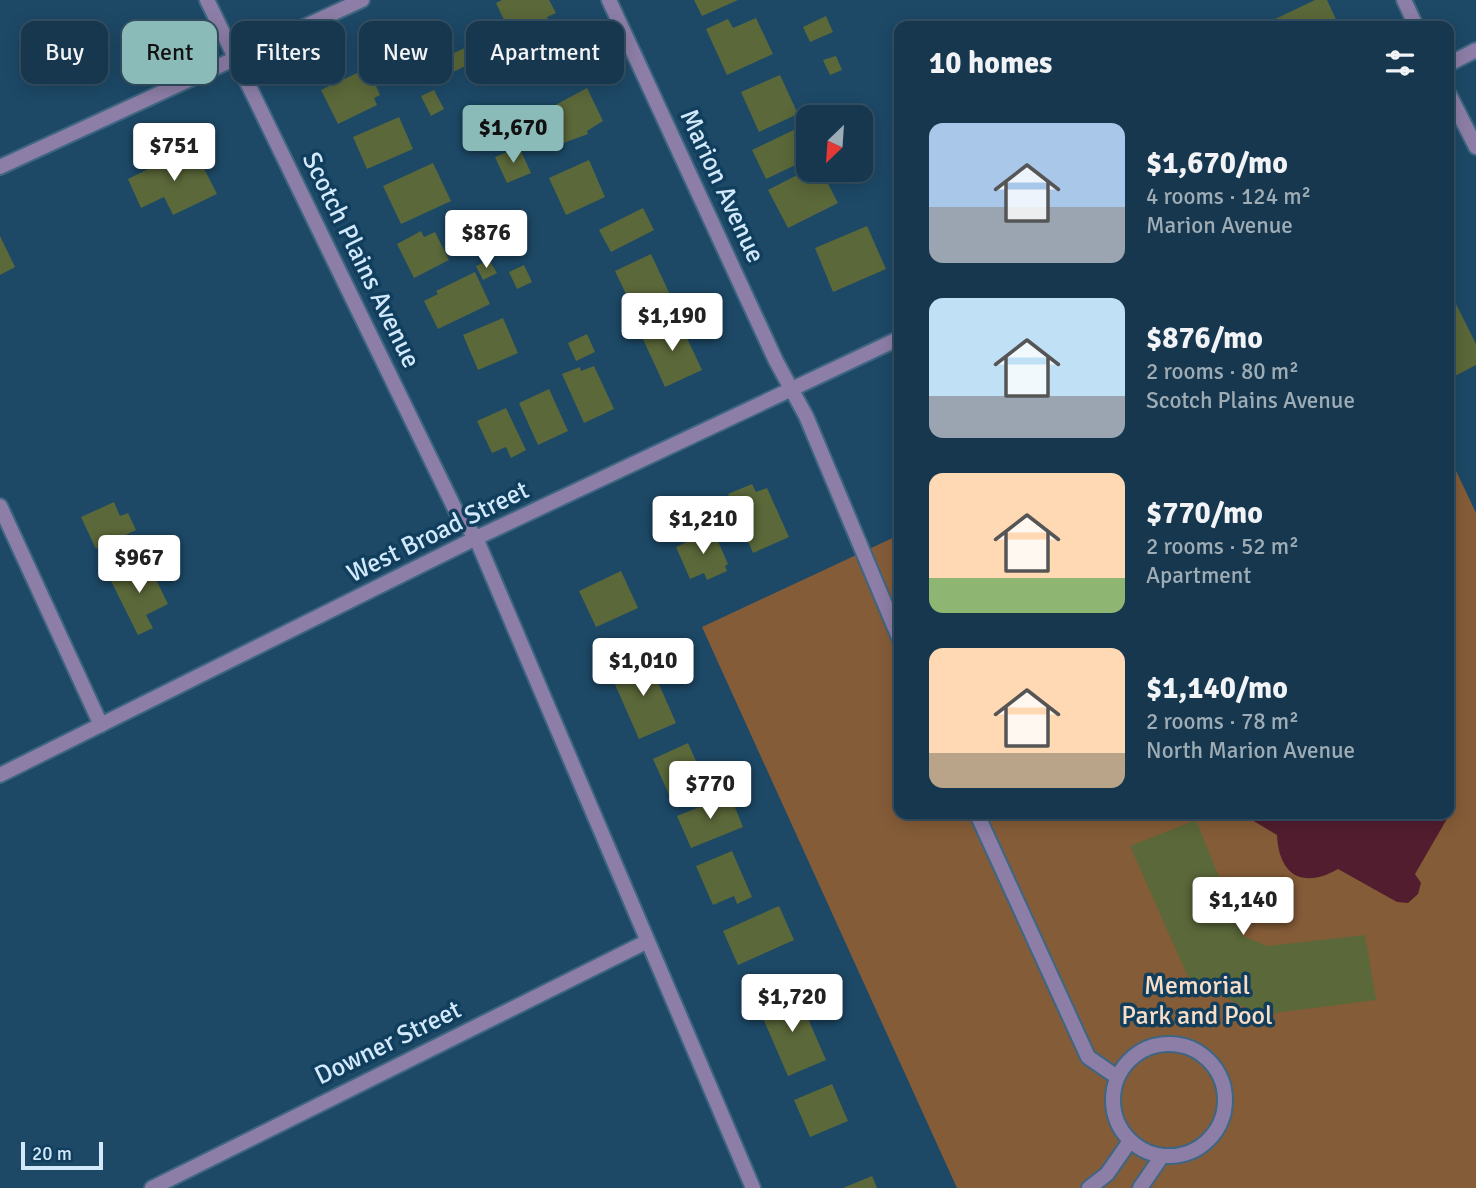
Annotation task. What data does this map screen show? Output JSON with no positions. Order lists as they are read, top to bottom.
{
  "streets": {
    "street": [
      "Marion Avenue",
      "Scotch Plains Avenue",
      "West Broad Street",
      "Downer Street"
    ]
  },
  "crossings": [
    ["Marion Avenue", "West Broad Street"],
    ["Scotch Plains Avenue", "West Broad Street"],
    ["Scotch Plains Avenue", "Downer Street"]
  ],
  "parks": ["Memorial Park and Pool"],
  "scale_bar": "20 m",
  "north": "bottom left",
  "page": {
    "chip": [
      "Buy",
      "Rent",
      "Filters",
      "New",
      "Apartment"
    ],
    "heading": "10 homes",
    "price": [
      "$1,670",
      "$751",
      "$876",
      "$1,190",
      "$1,210",
      "$967",
      "$1,010",
      "$770",
      "$1,140",
      "$1,720"
    ],
    "list": [
      {
        "name": "$1,670/mo",
        "note": "4 rooms · 124 m² · Marion Avenue"
      },
      {
        "name": "$876/mo",
        "note": "2 rooms · 80 m² · Scotch Plains Avenue"
      },
      {
        "name": "$770/mo",
        "note": "2 rooms · 52 m² · Apartment"
      },
      {
        "name": "$1,140/mo",
        "note": "2 rooms · 78 m² · North Marion Avenue"
      }
    ],
    "scale": "20 m"
  }
}
